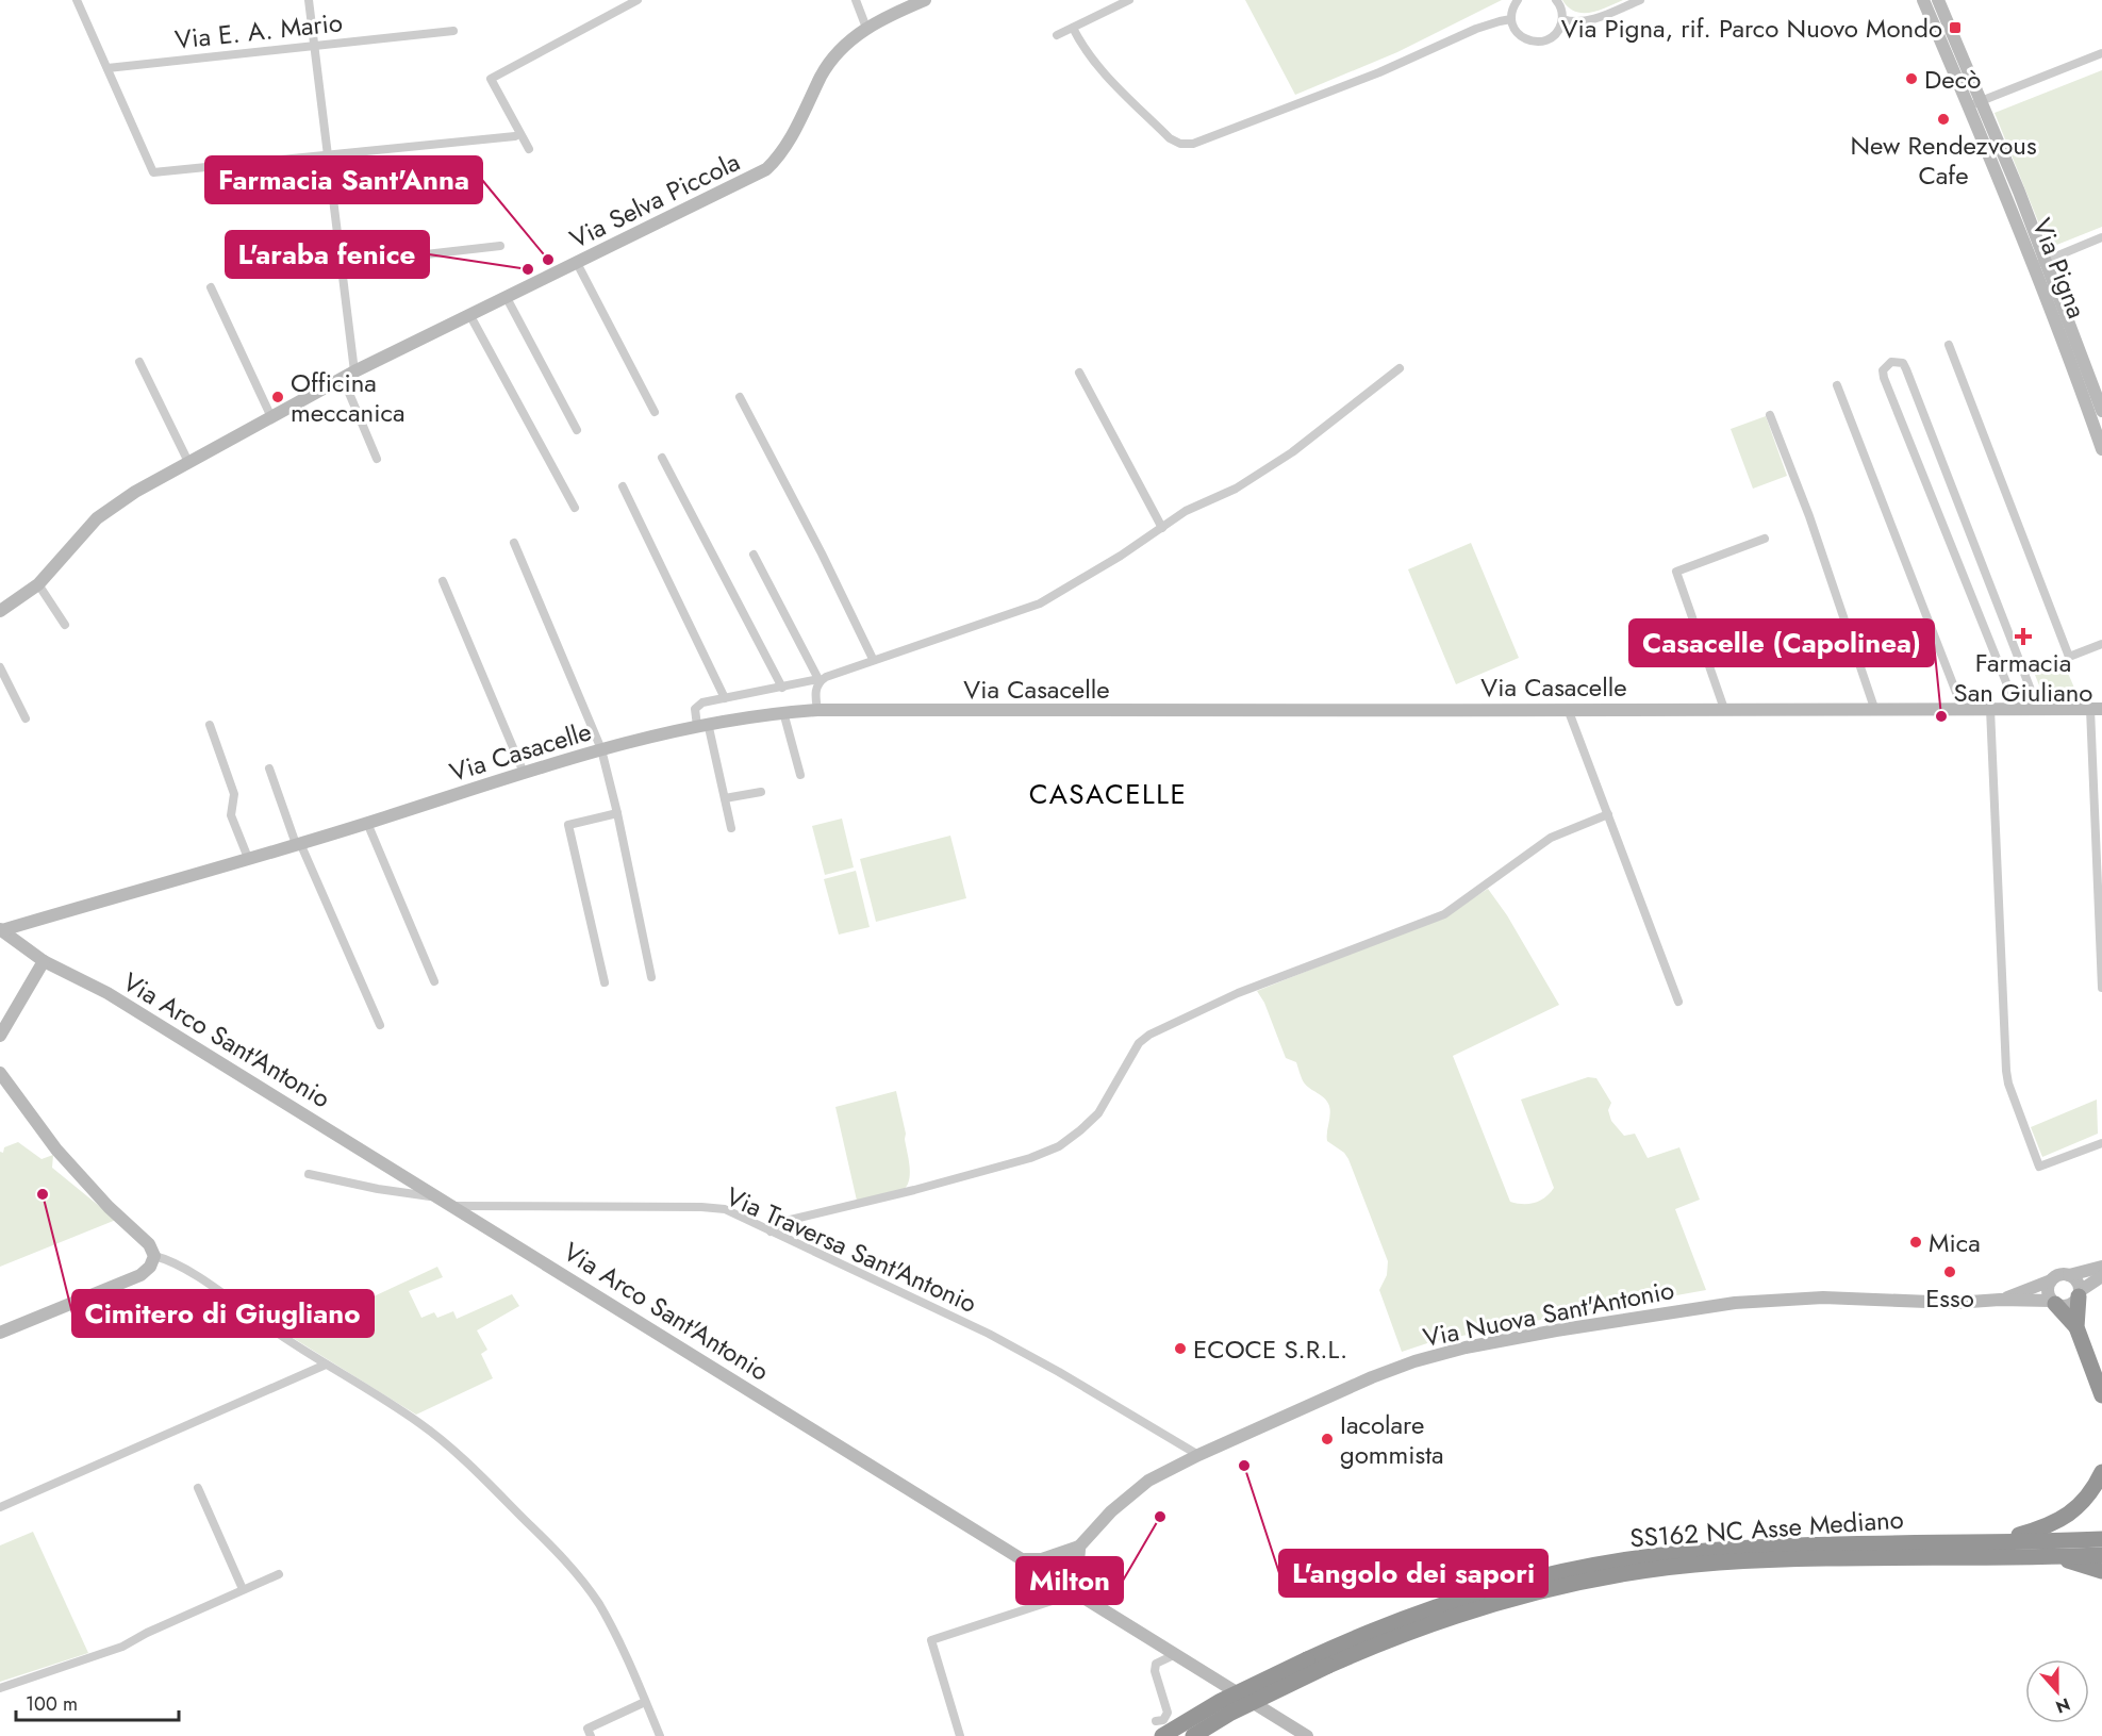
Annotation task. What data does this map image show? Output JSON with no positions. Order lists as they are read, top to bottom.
{
  "streets": {
    "highway": ["SS162 NC Asse Mediano"],
    "street": [
      "Via E. A. Mario",
      "Via Selva Piccola",
      "Via Pigna",
      "Via Casacelle",
      "Via Arco Sant'Antonio",
      "Via Traversa Sant'Antonio",
      "Via Nuova Sant'Antonio"
    ]
  },
  "crossings": [
    ["Via Casacelle", "Via Arco Sant'Antonio"],
    ["Via Arco Sant'Antonio", "Via Traversa Sant'Antonio"],
    ["Via Arco Sant'Antonio", "Via Nuova Sant'Antonio"],
    ["Via Traversa Sant'Antonio", "Via Nuova Sant'Antonio"]
  ],
  "districts": ["CASACELLE"],
  "places": {
    "transit": ["Via Pigna, rif. Parco Nuovo Mondo"],
    "other": [
      "Decò",
      "New Rendezvous Cafe",
      "Farmacia Sant'Anna",
      "L'araba fenice",
      "Officina meccanica",
      "Casacelle (Capolinea)",
      "Cimitero di Giugliano",
      "Mica",
      "Esso",
      "ECOCE S.R.L.",
      "Iacolare gommista",
      "L'angolo dei sapori",
      "Milton"
    ],
    "health": ["Farmacia San Giuliano"]
  },
  "scale_bar": "100 m",
  "north": "bottom"
}
